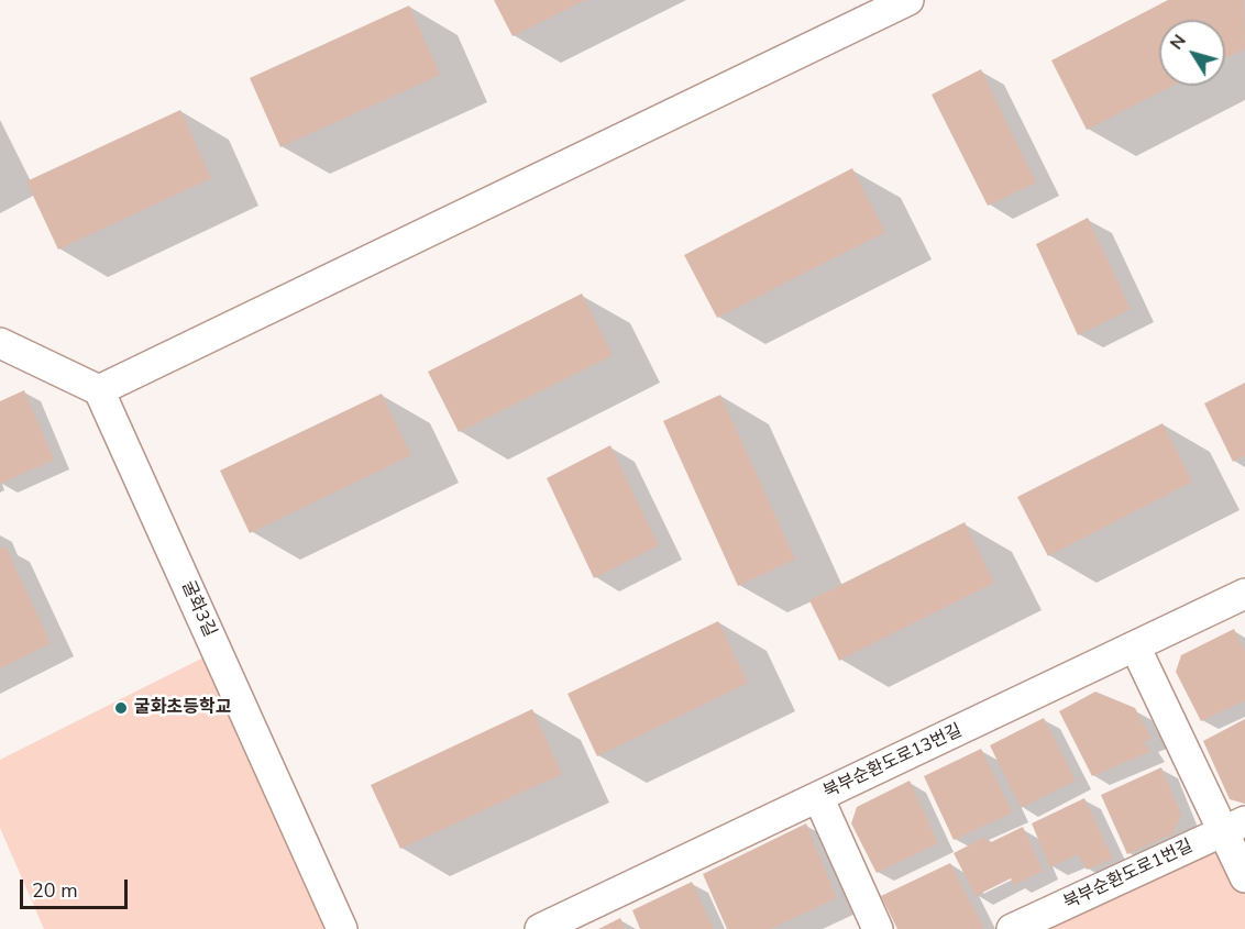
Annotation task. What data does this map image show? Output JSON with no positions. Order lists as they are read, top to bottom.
{
  "streets": {
    "street": ["굴화3길", "북부순환도로13번길", "북부순환도로1번길"]
  },
  "places": ["굴화초등학교"],
  "scale_bar": "20 m",
  "north": "top left"
}
